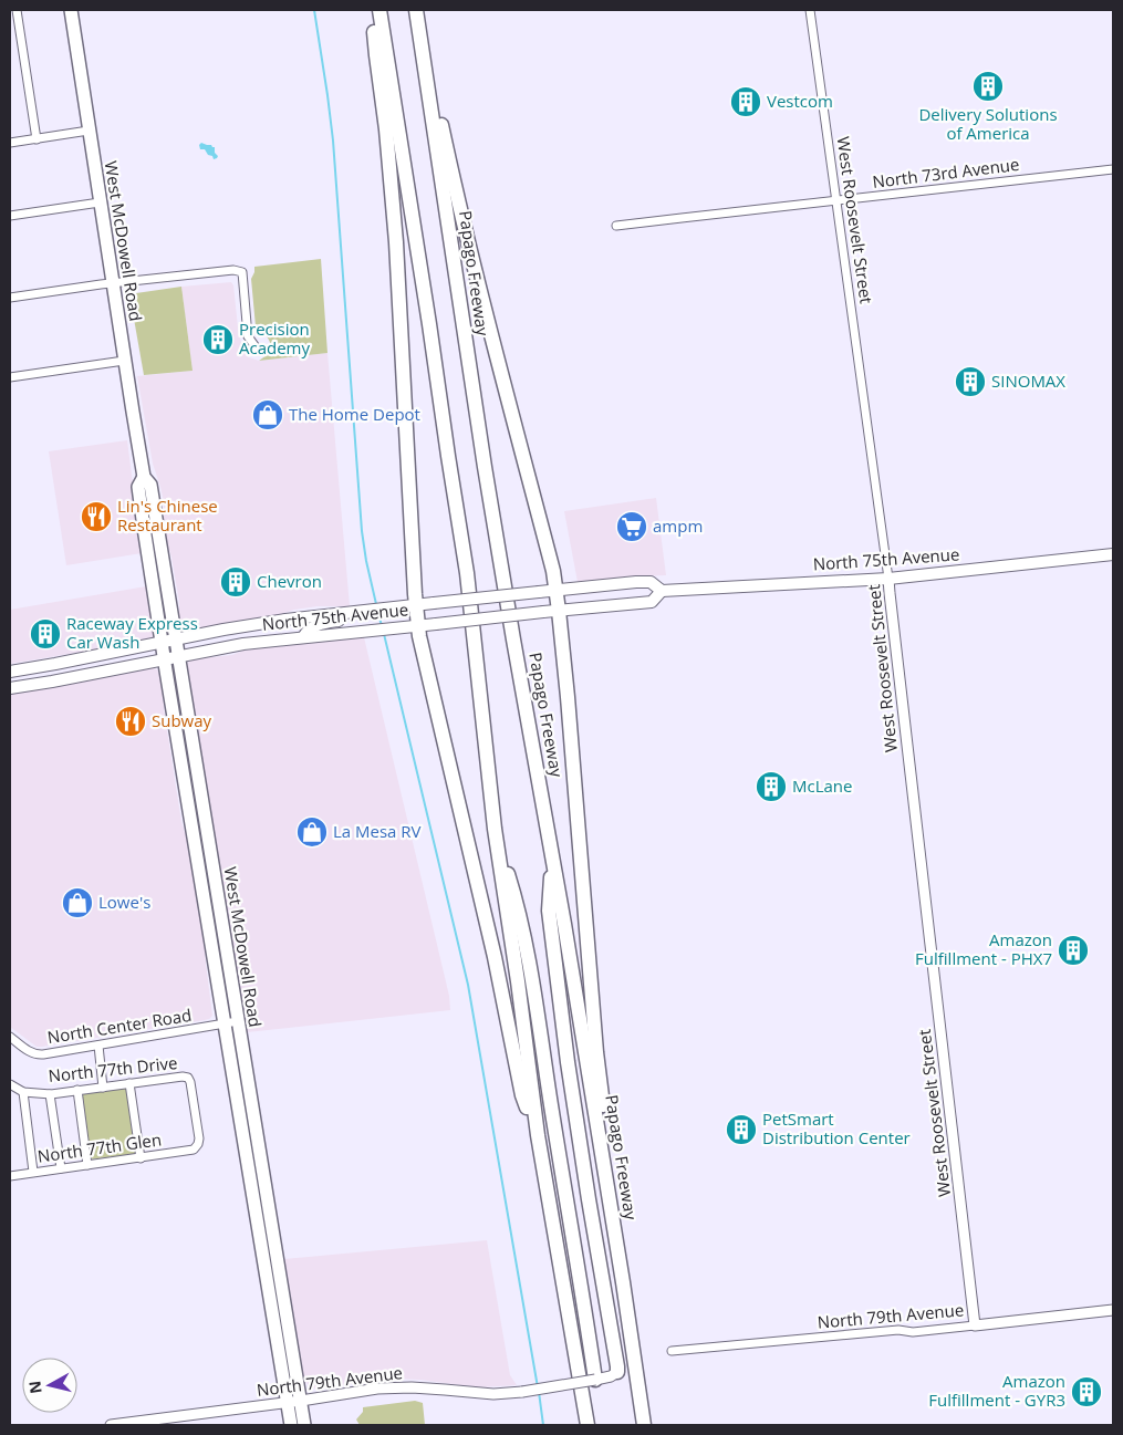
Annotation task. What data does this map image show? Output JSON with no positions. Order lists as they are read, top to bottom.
{
  "streets": {
    "highway": ["Papago Freeway"],
    "main road": ["West McDowell Road", "North 75th Avenue"],
    "street": [
      "North 73rd Avenue",
      "West Roosevelt Street",
      "North Center Road",
      "North 77th Drive",
      "North 77th Glen",
      "North 79th Avenue"
    ]
  },
  "crossings": [
    ["North 73rd Avenue", "West Roosevelt Street"],
    ["West Roosevelt Street", "North 75th Avenue"],
    ["West Roosevelt Street", "North 79th Avenue"],
    ["West McDowell Road", "North 75th Avenue"],
    ["West McDowell Road", "North Center Road"],
    ["West McDowell Road", "North 79th Avenue"],
    ["North 77th Drive", "North 77th Glen"]
  ],
  "places": {
    "building": [
      "Delivery Solutions of America",
      "Vestcom",
      "Precision Academy",
      "SINOMAX",
      "Chevron",
      "Raceway Express Car Wash",
      "McLane",
      "Amazon Fulfillment - PHX7",
      "PetSmart Distribution Center",
      "Amazon Fulfillment - GYR3"
    ],
    "shop": ["The Home Depot", "La Mesa RV", "Lowe's"],
    "restaurant": ["Lin's Chinese Restaurant", "Subway"],
    "supermarket": ["ampm"]
  },
  "north": "left"
}
